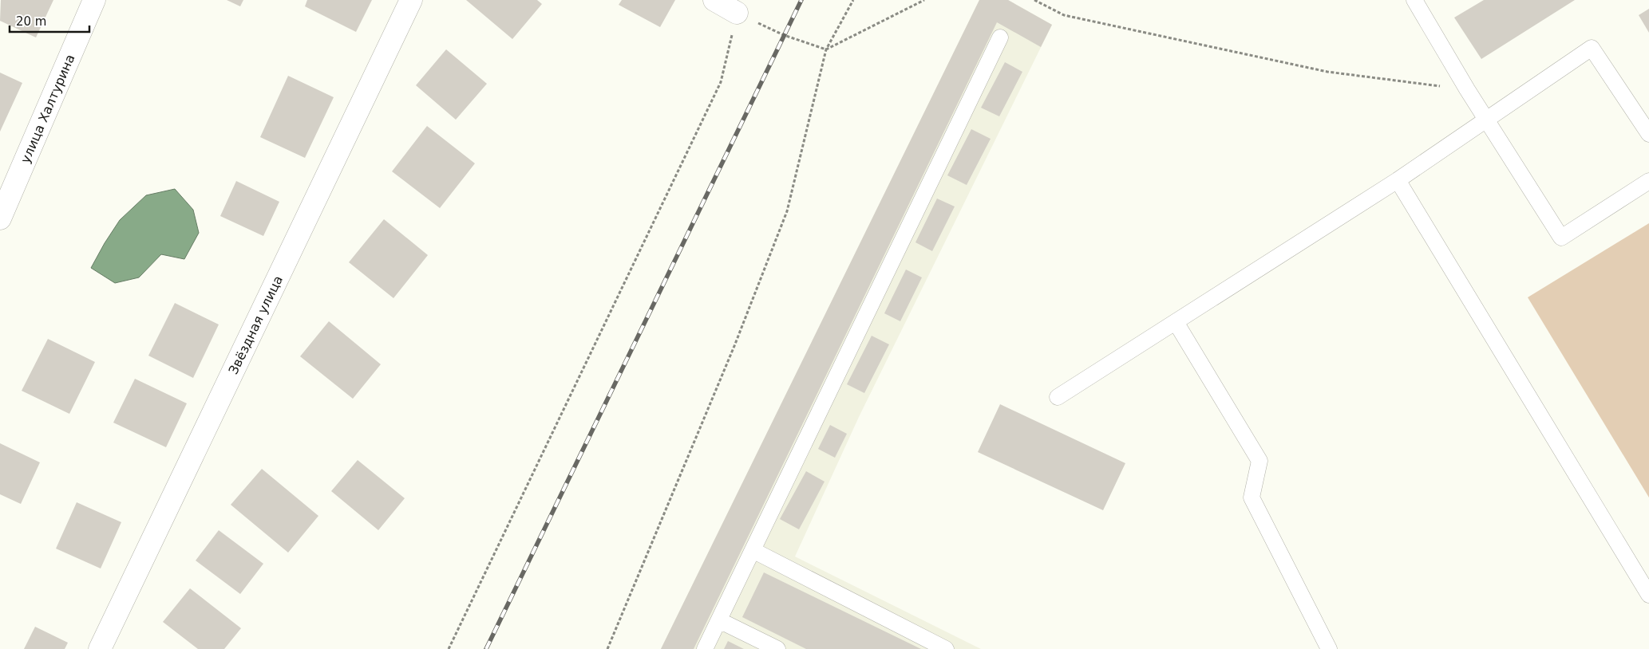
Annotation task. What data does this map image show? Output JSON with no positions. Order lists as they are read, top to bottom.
{
  "streets": {
    "street": ["улица Халтурина", "Звёздная улица"]
  },
  "scale_bar": "20 m"
}
